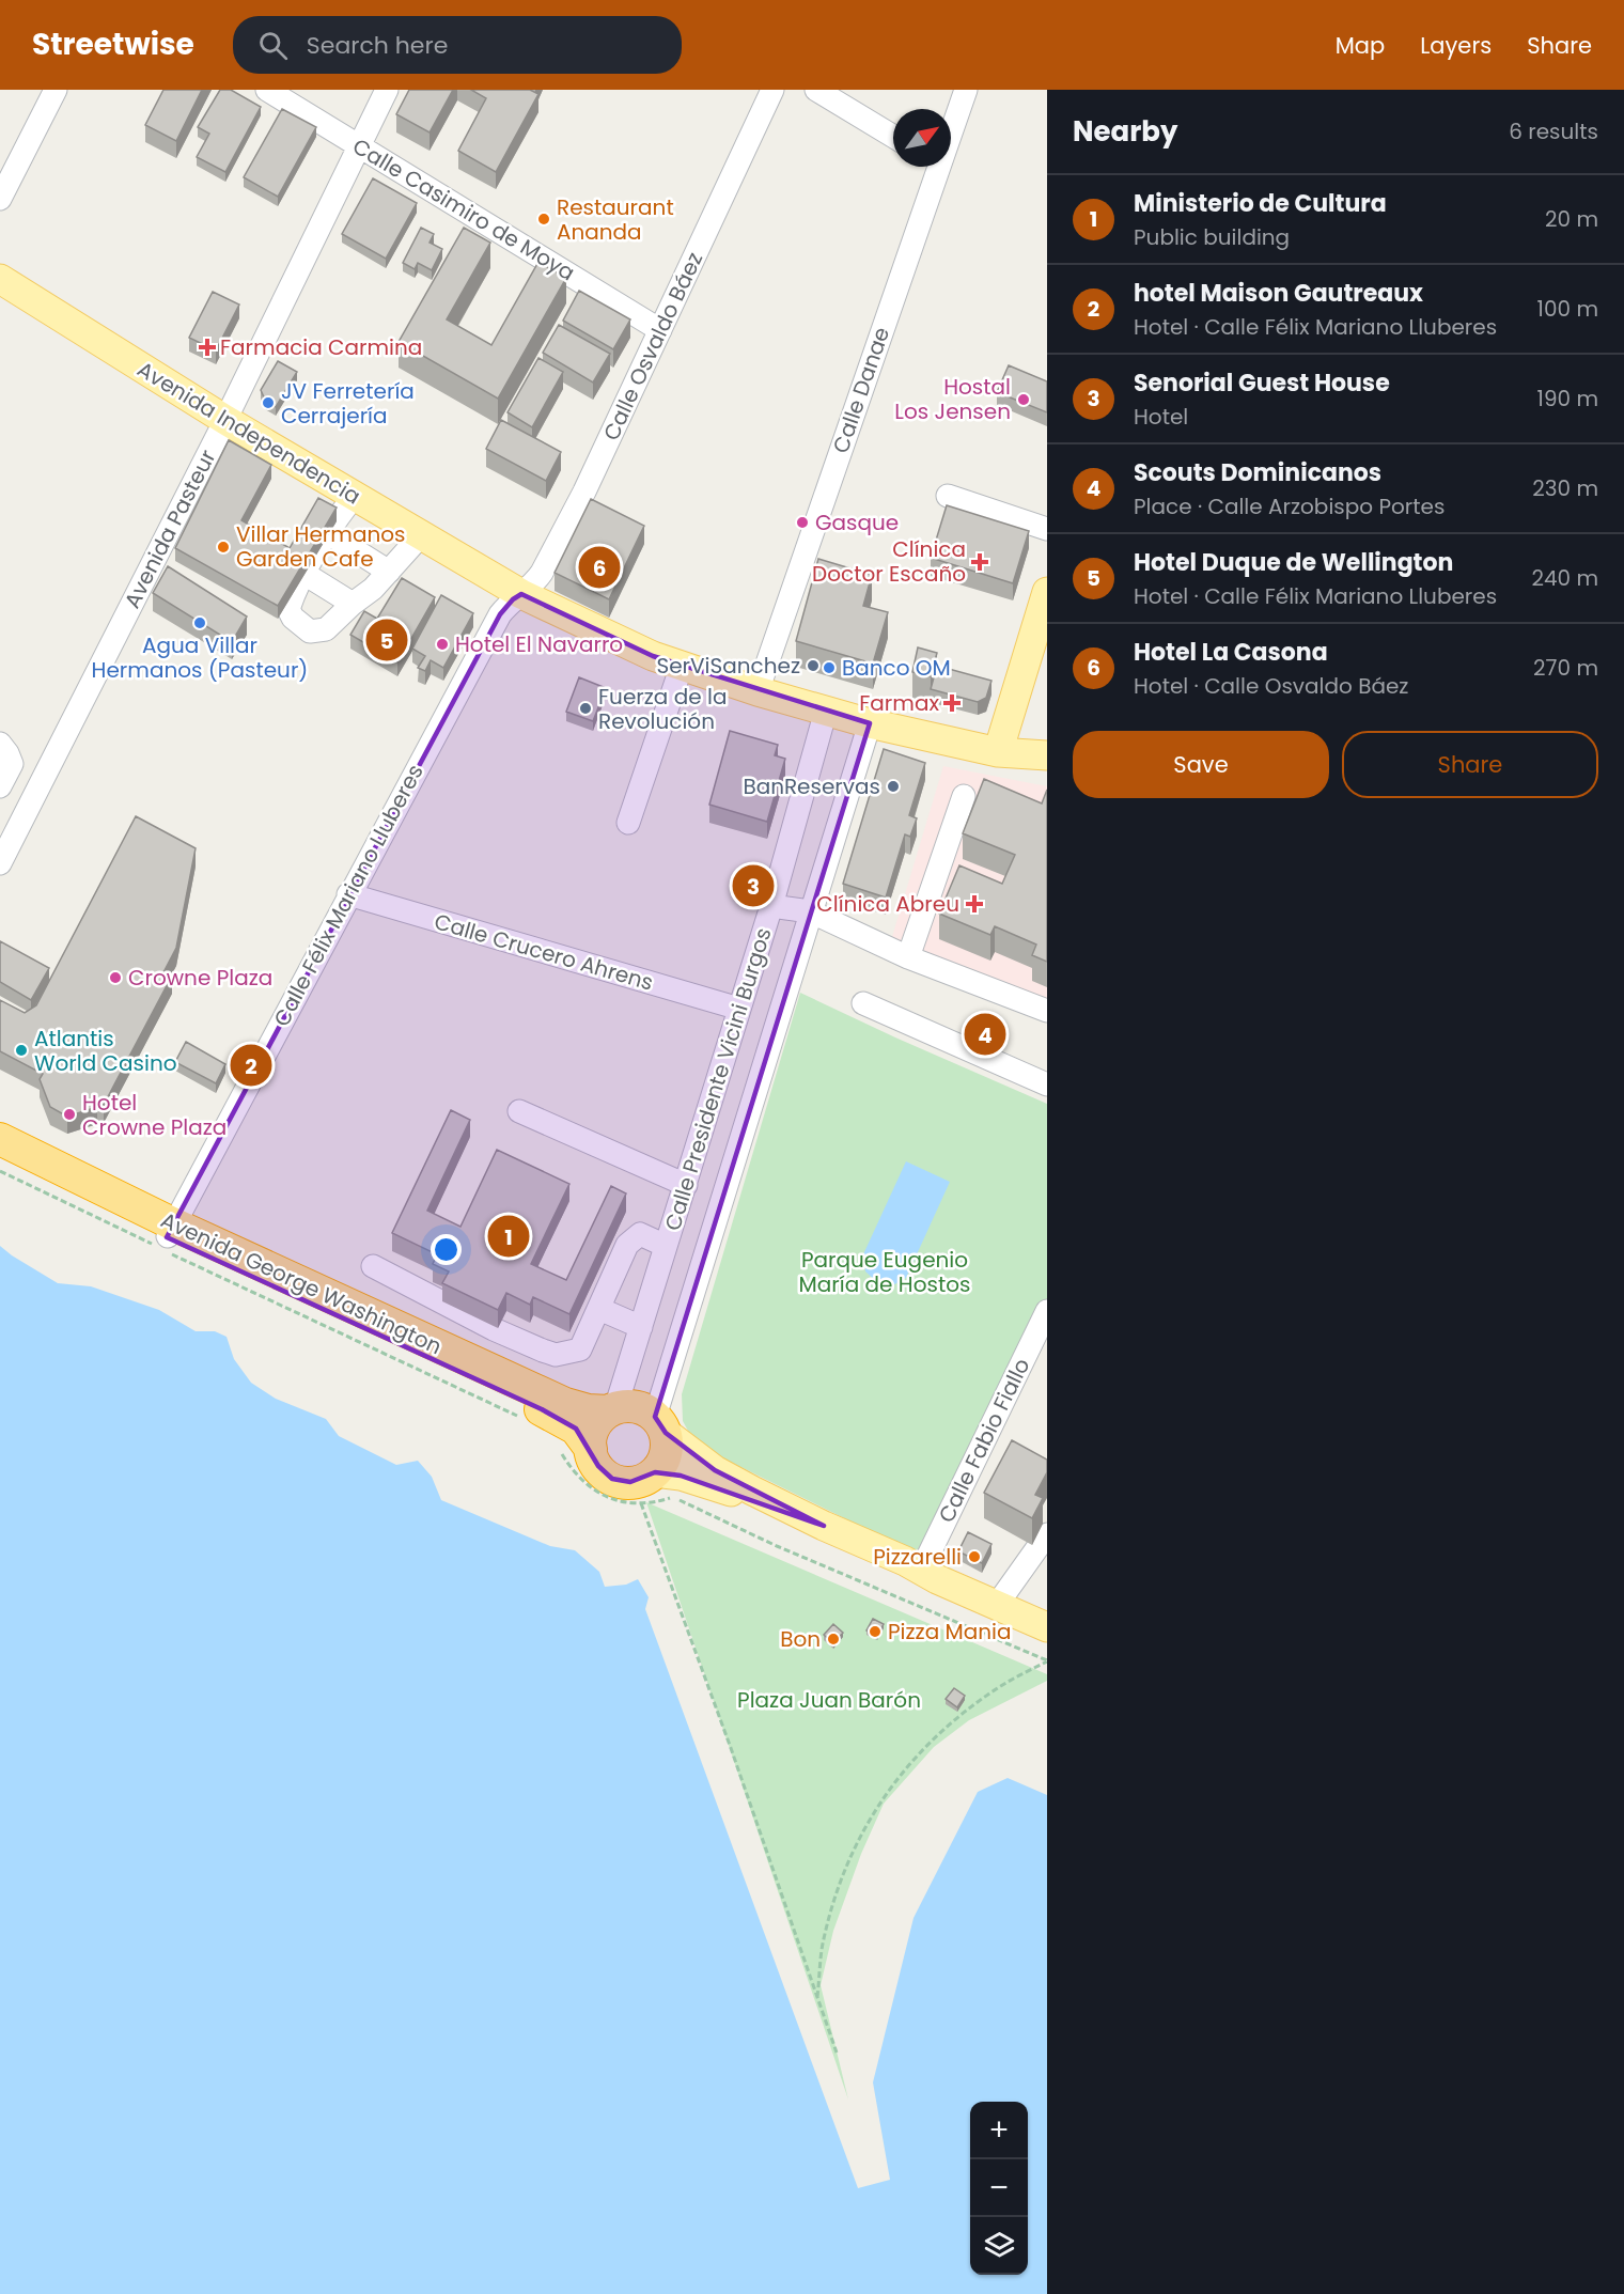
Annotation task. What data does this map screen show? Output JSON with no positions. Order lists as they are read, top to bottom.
{
  "streets": {
    "highway": ["Avenida George Washington"],
    "main road": ["Avenida Independencia"],
    "street": [
      "Calle Casimiro de Moya",
      "Calle Osvaldo Báez",
      "Calle Danae",
      "Avenida Pasteur",
      "Calle Félix Mariano Lluberes",
      "Calle Crucero Ahrens",
      "Calle Presidente Vicini Burgos",
      "Calle Fabio Fiallo"
    ]
  },
  "crossings": [
    ["Calle Casimiro de Moya", "Calle Osvaldo Báez"],
    ["Calle Casimiro de Moya", "Avenida Pasteur"],
    ["Calle Osvaldo Báez", "Avenida Independencia"],
    ["Calle Osvaldo Báez", "Calle Félix Mariano Lluberes"],
    ["Calle Danae", "Avenida Independencia"],
    ["Avenida Independencia", "Avenida Pasteur"],
    ["Avenida Independencia", "Calle Félix Mariano Lluberes"],
    ["Avenida Independencia", "Calle Presidente Vicini Burgos"],
    ["Calle Félix Mariano Lluberes", "Calle Crucero Ahrens"],
    ["Calle Félix Mariano Lluberes", "Avenida George Washington"],
    ["Calle Crucero Ahrens", "Calle Presidente Vicini Burgos"],
    ["Calle Presidente Vicini Burgos", "Avenida George Washington"]
  ],
  "parks": ["Parque Eugenio María de Hostos", "Plaza Juan Barón"],
  "places": {
    "other": [
      "Restaurant Ananda",
      "Hostal Los Jensen",
      "JV Ferretería Cerrajería",
      "Gasque",
      "Villar Hermanos Garden Cafe",
      "Agua Villar Hermanos (Pasteur)",
      "Hotel El Navarro",
      "SerViSanchez",
      "Banco OM",
      "Fuerza de la Revolución",
      "BanReservas",
      "Crowne Plaza",
      "Atlantis World Casino",
      "Hotel Crowne Plaza",
      "Pizzarelli",
      "Pizza Mania",
      "Bon"
    ],
    "health": [
      "Farmacia Carmina",
      "Clínica Doctor Escaño",
      "Farmax",
      "Clínica Abreu"
    ]
  },
  "north": "top right",
  "page": {
    "header": "Streetwise",
    "search": "Search here",
    "nav": ["Map", "Layers", "Share"],
    "heading": ["Nearby", "6 results"],
    "list": [
      {
        "mark": "1",
        "name": "Ministerio de Cultura",
        "note": "Public building",
        "value": "20 m"
      },
      {
        "mark": "2",
        "name": "hotel Maison Gautreaux",
        "note": "Hotel · Calle Félix Mariano Lluberes",
        "value": "100 m"
      },
      {
        "mark": "3",
        "name": "Senorial Guest House",
        "note": "Hotel",
        "value": "190 m"
      },
      {
        "mark": "4",
        "name": "Scouts Dominicanos",
        "note": "Place · Calle Arzobispo Portes",
        "value": "230 m"
      },
      {
        "mark": "5",
        "name": "Hotel Duque de Wellington",
        "note": "Hotel · Calle Félix Mariano Lluberes",
        "value": "240 m"
      },
      {
        "mark": "6",
        "name": "Hotel La Casona",
        "note": "Hotel · Calle Osvaldo Báez",
        "value": "270 m"
      }
    ],
    "pins": [
      "6",
      "5",
      "3",
      "4",
      "2",
      "1"
    ],
    "buttons": ["Save", "Share"],
    "map_buttons": ["+", "−"]
  }
}
